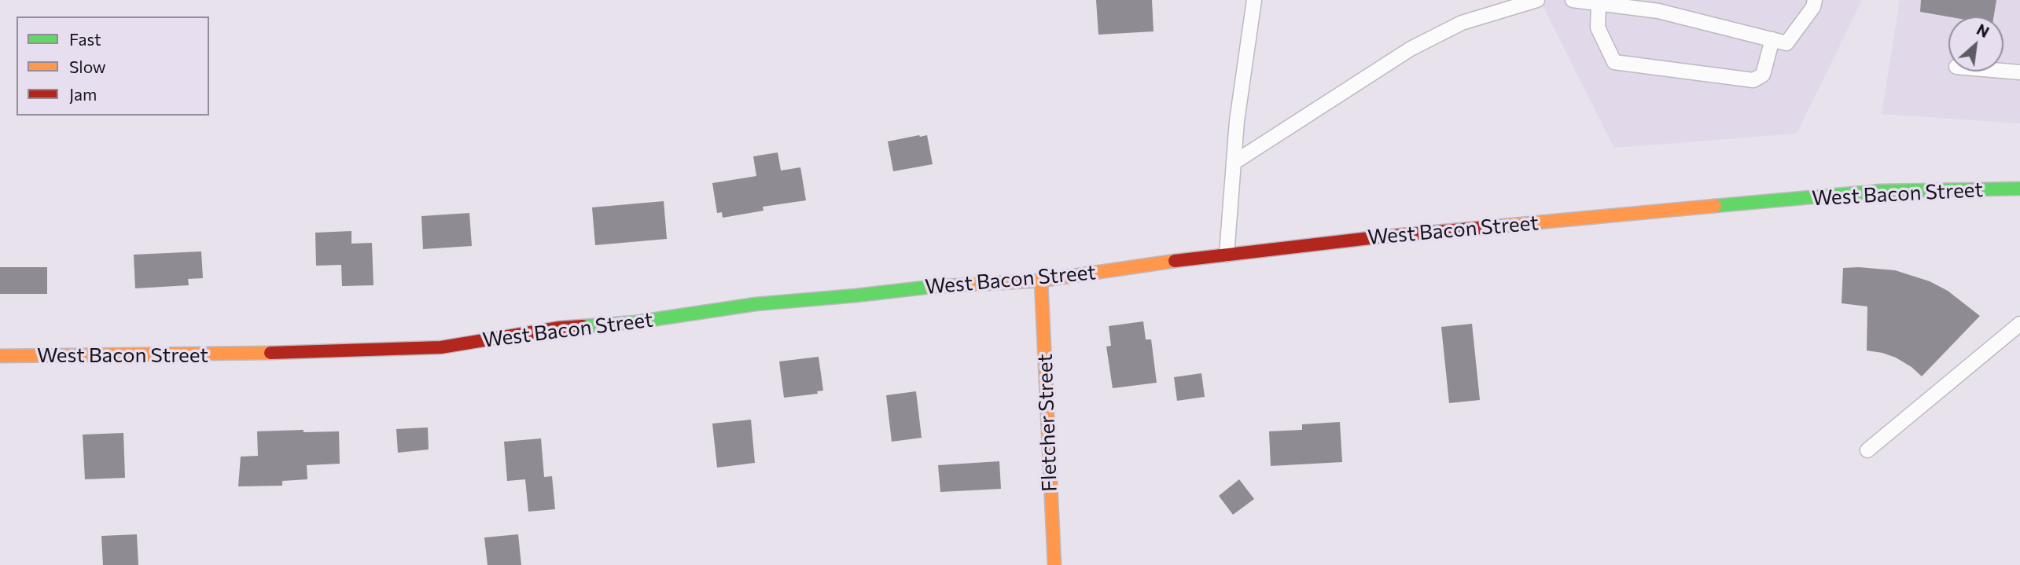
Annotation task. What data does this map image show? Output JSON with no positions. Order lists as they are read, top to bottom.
{
  "streets": {
    "street": ["West Bacon Street", "Fletcher Street"]
  },
  "crossings": [
    ["West Bacon Street", "Fletcher Street"]
  ],
  "legend": ["Fast", "Slow", "Jam"],
  "north": "top right"
}
